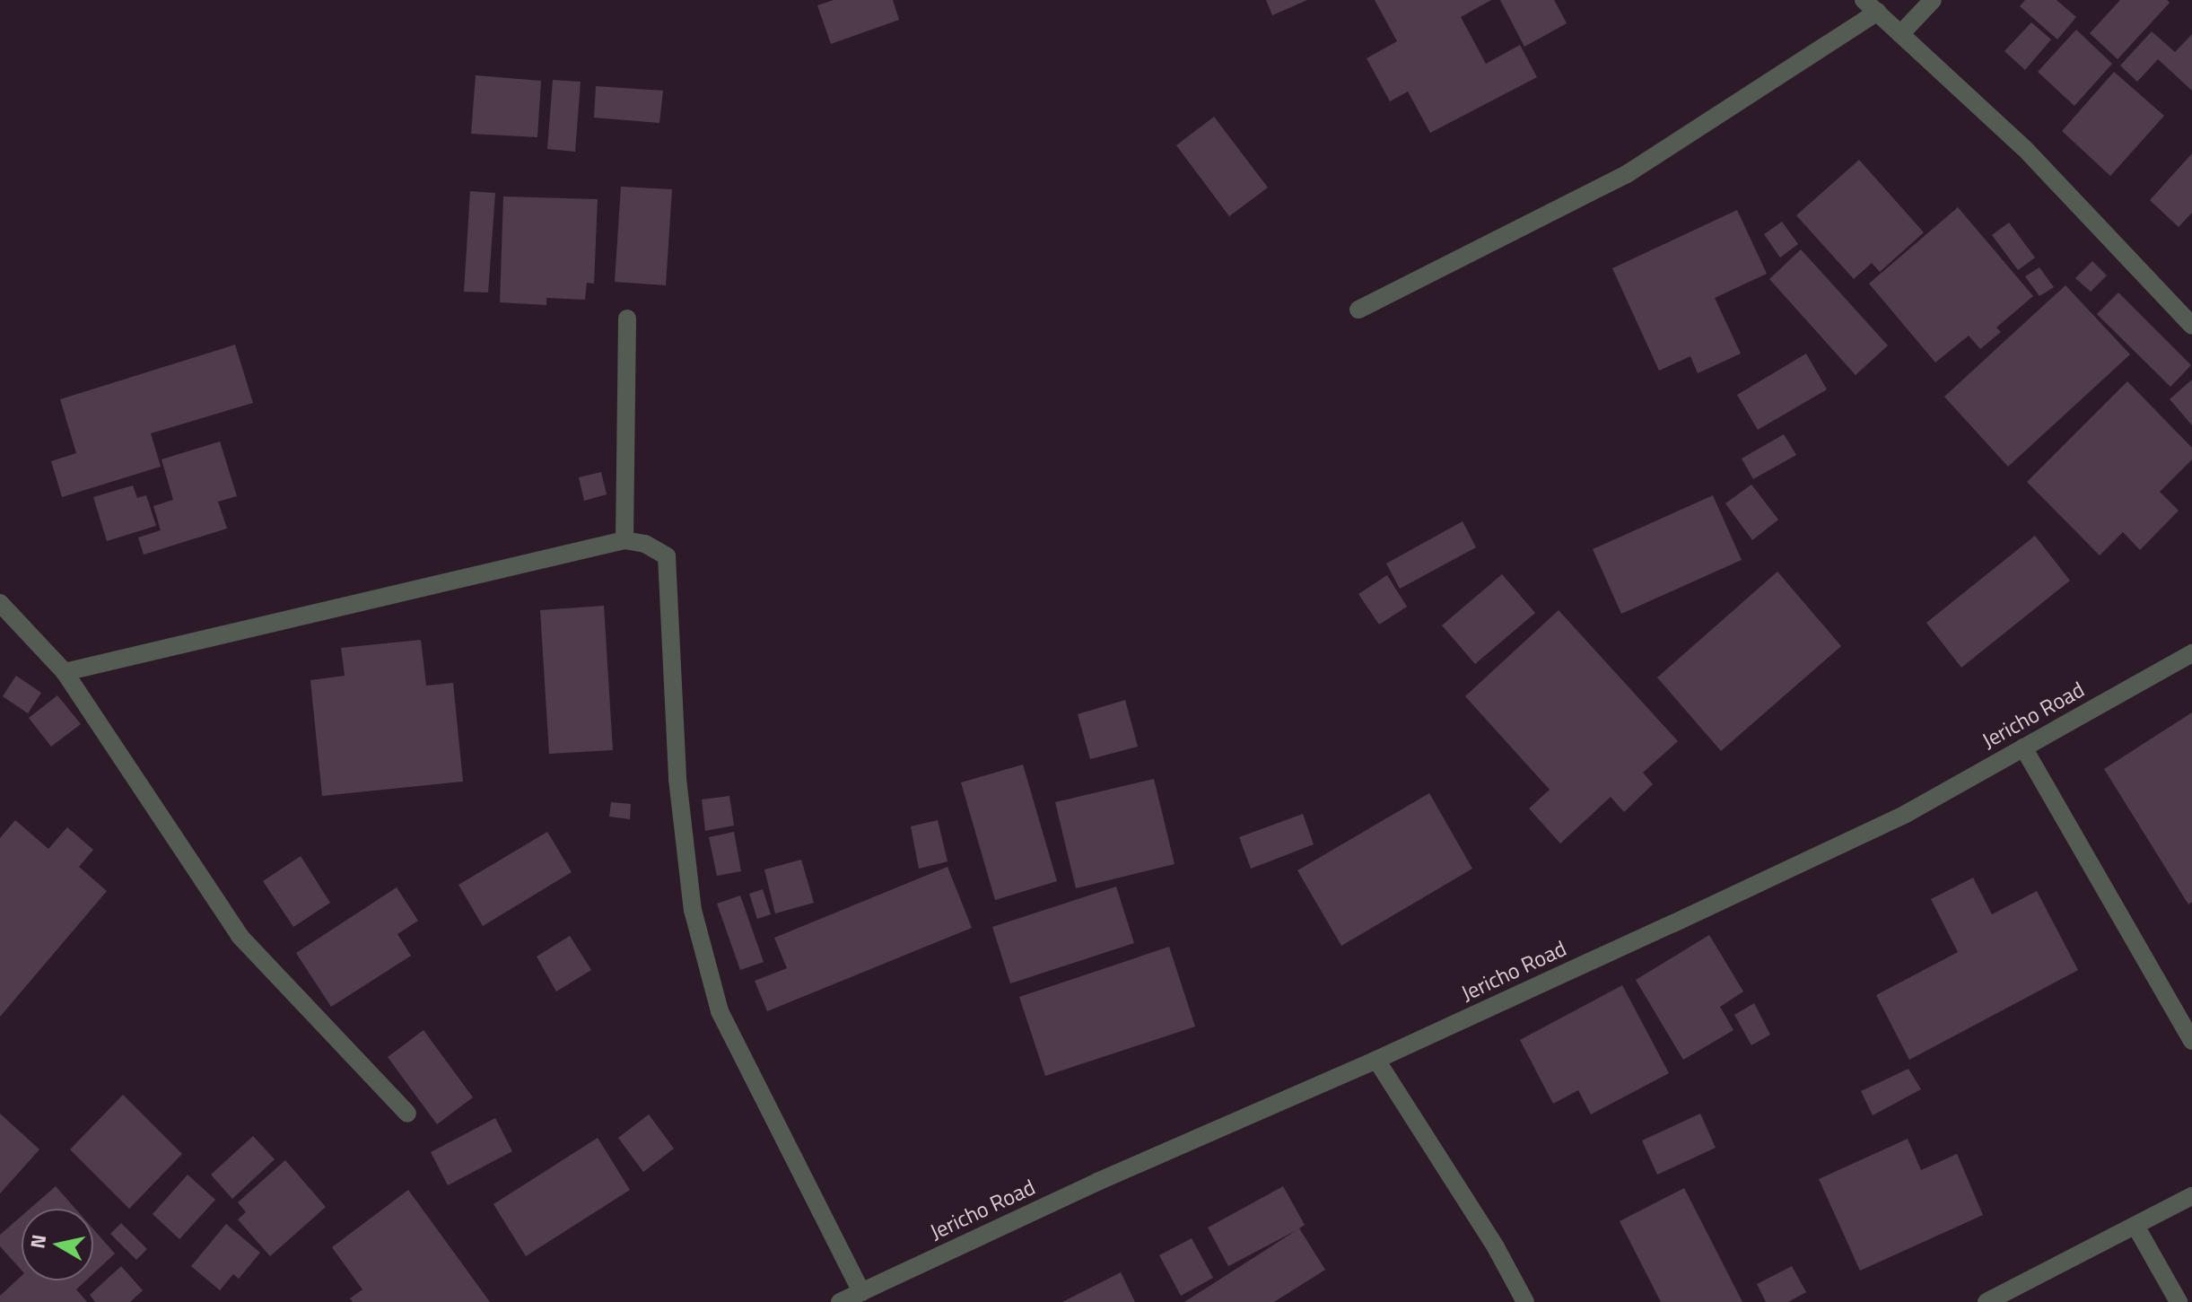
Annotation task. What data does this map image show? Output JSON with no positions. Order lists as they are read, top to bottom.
{
  "streets": {
    "street": ["Jericho Road"]
  },
  "north": "left"
}
